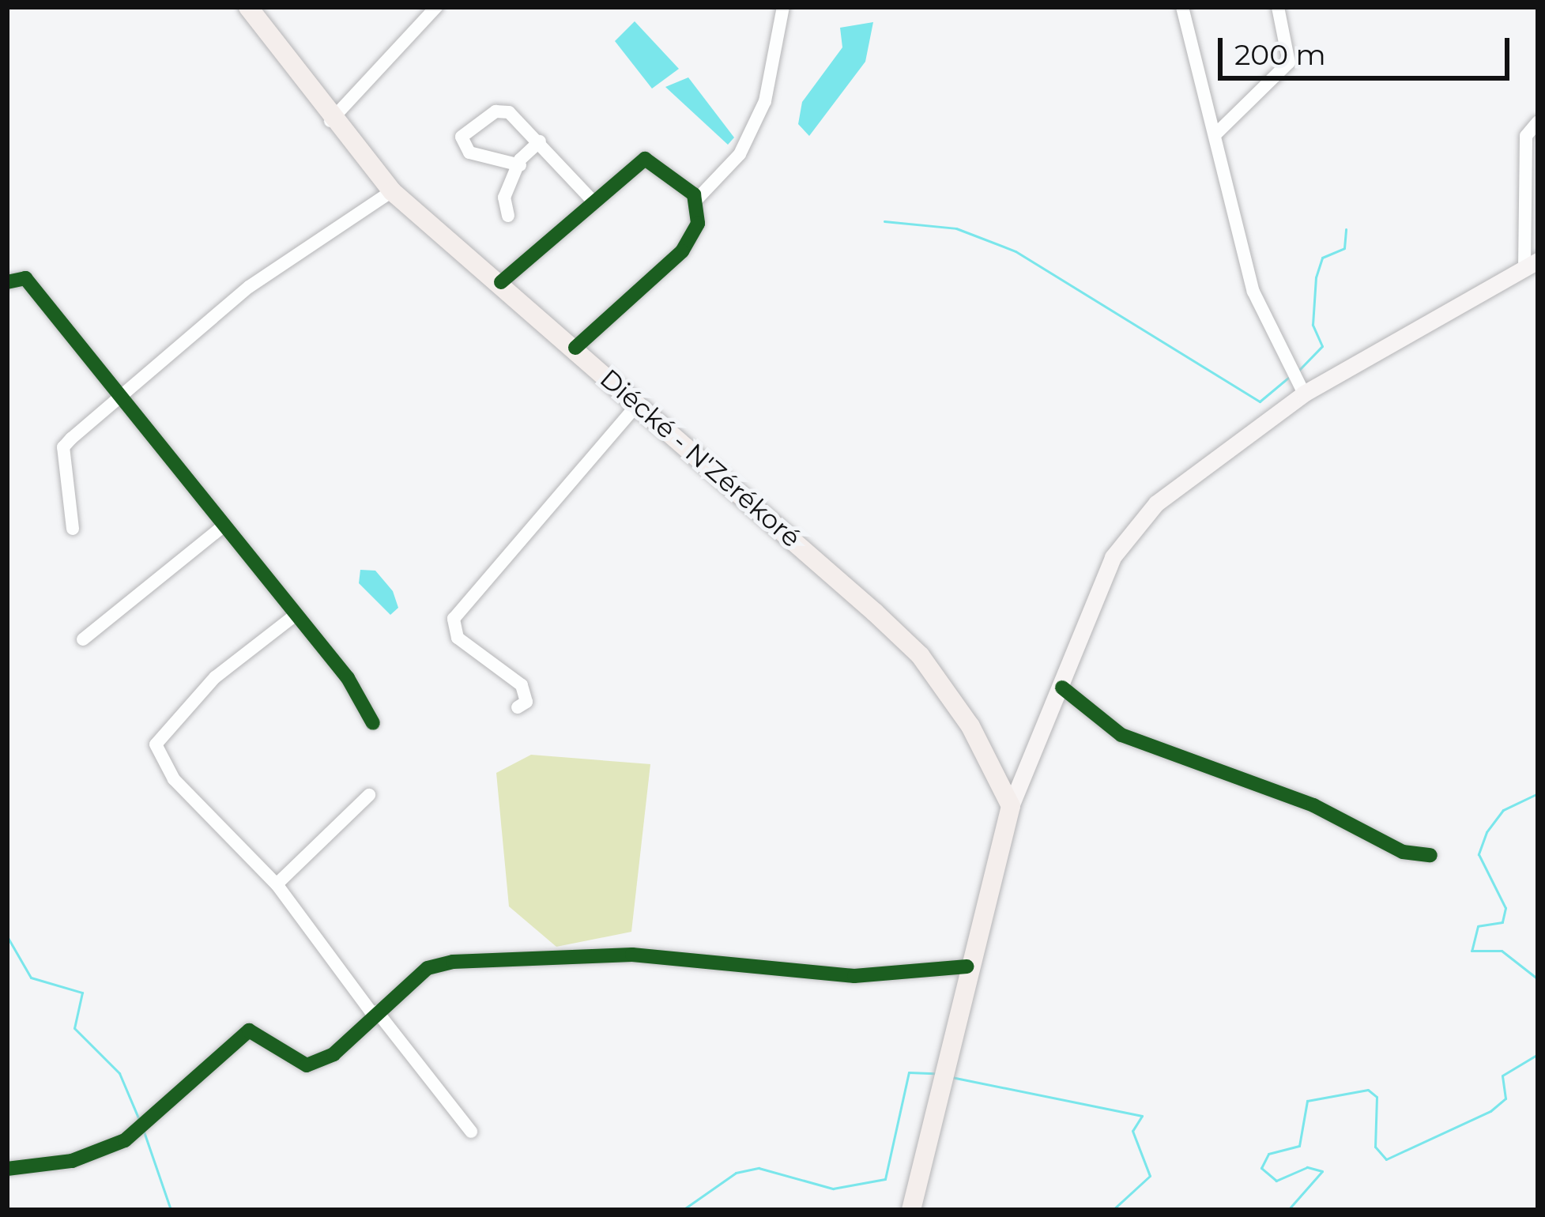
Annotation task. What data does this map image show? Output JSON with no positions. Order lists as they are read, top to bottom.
{
  "streets": {
    "highway": ["Diécké - N'Zérékoré"]
  },
  "scale_bar": "200 m"
}
